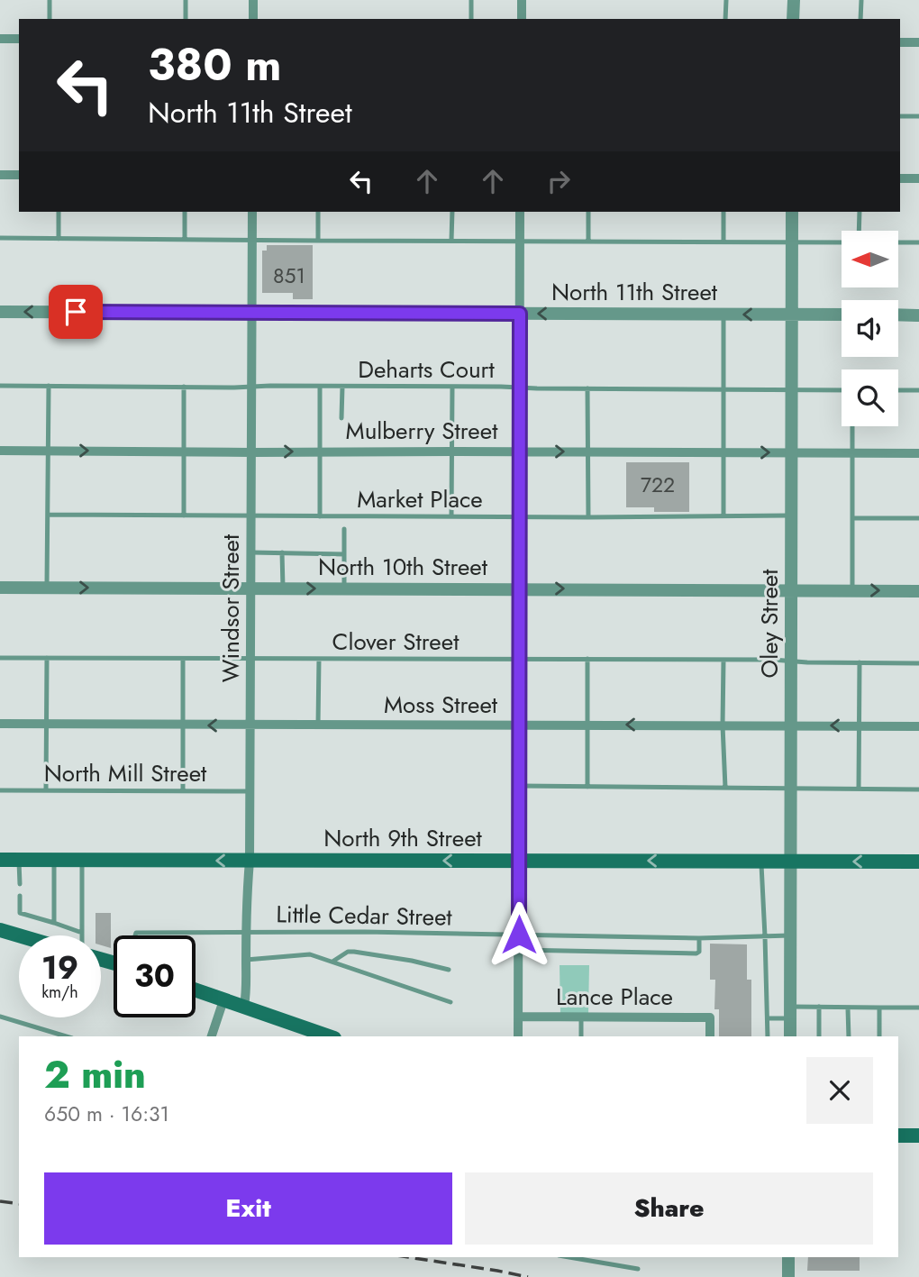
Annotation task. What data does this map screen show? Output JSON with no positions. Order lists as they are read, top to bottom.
{
  "streets": {
    "main road": ["North 9th Street"],
    "street": [
      "North 11th Street",
      "Mulberry Street",
      "North 10th Street",
      "Windsor Street",
      "Oley Street",
      "Moss Street",
      "Lance Place"
    ],
    "lane": [
      "Deharts Court",
      "Market Place",
      "Clover Street",
      "North Mill Street",
      "Little Cedar Street"
    ]
  },
  "crossings": [
    ["North 11th Street", "Windsor Street"],
    ["North 11th Street", "Oley Street"],
    ["Deharts Court", "Windsor Street"],
    ["Deharts Court", "Oley Street"],
    ["Mulberry Street", "Windsor Street"],
    ["Mulberry Street", "Oley Street"],
    ["Market Place", "Windsor Street"],
    ["Market Place", "Oley Street"],
    ["North 10th Street", "Windsor Street"],
    ["North 10th Street", "Oley Street"],
    ["Windsor Street", "Clover Street"],
    ["Windsor Street", "Moss Street"],
    ["Windsor Street", "North Mill Street"],
    ["Windsor Street", "North 9th Street"],
    ["Windsor Street", "Little Cedar Street"],
    ["Oley Street", "Clover Street"],
    ["Oley Street", "Moss Street"],
    ["Oley Street", "North 9th Street"],
    ["Oley Street", "Little Cedar Street"]
  ],
  "one_way": [
    "North 11th Street",
    "Mulberry Street",
    "North 10th Street",
    "North 9th Street"
  ],
  "house_numbers": ["851", "722"],
  "north": "left",
  "page": {
    "turn": ["380 m", "North 11th Street"],
    "speed": "19 km/h",
    "limit": "30",
    "heading": ["2 min", "650 m · 16:31"],
    "buttons": ["Exit", "Share"]
  }
}
